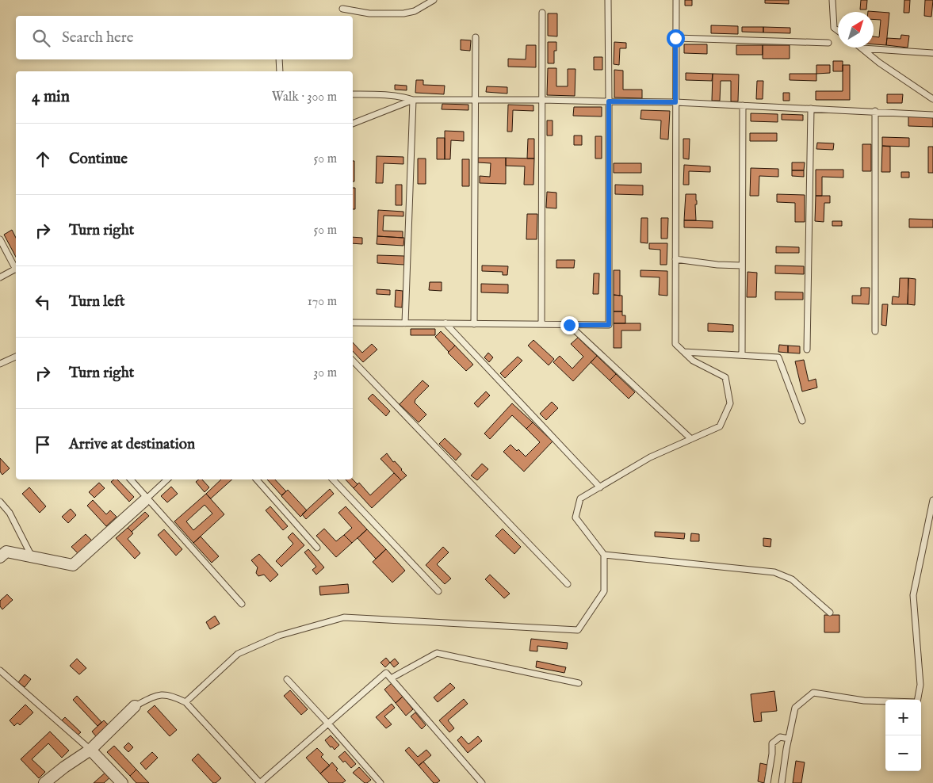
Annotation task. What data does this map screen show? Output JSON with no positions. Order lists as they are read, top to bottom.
{
  "north": "top right",
  "page": {
    "search": "Search here",
    "heading": ["4 min", "Walk · 300 m"],
    "list": [
      ["Continue", "50 m"],
      ["Turn right", "50 m"],
      ["Turn left", "170 m"],
      ["Turn right", "30 m"],
      "Arrive at destination"
    ],
    "map_buttons": ["+", "−"]
  }
}
